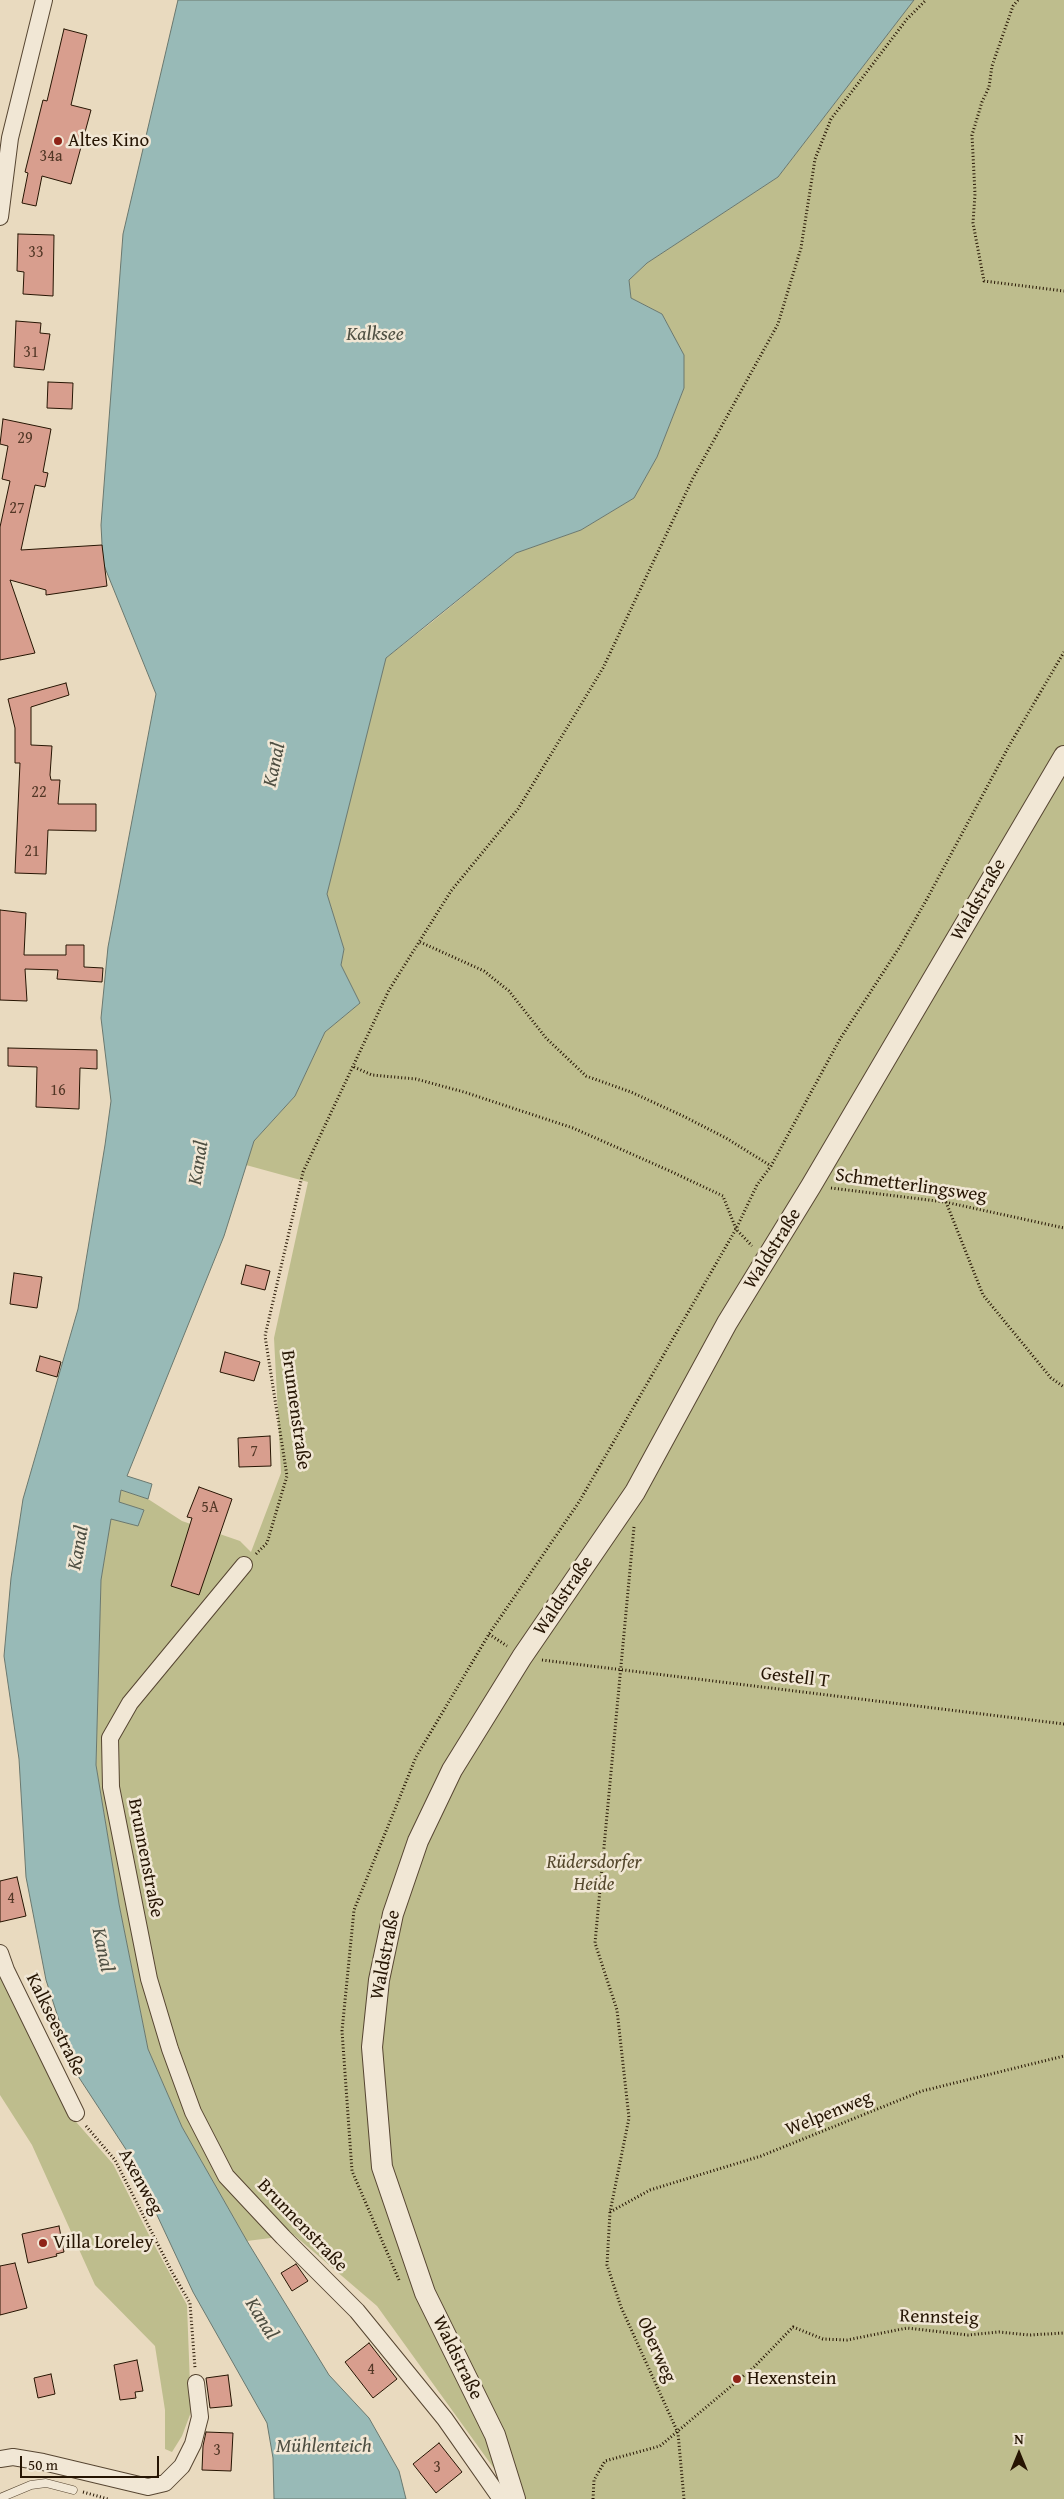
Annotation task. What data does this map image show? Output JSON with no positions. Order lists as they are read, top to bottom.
{
  "streets": {
    "street": ["Waldstraße", "Brunnenstraße", "Kalkseestraße"],
    "path": [
      "Schmetterlingsweg",
      "Gestell T",
      "Welpenweg",
      "Axenweg",
      "Rennsteig",
      "Oberweg"
    ]
  },
  "crossings": [
    ["Waldstraße", "Schmetterlingsweg"],
    ["Waldstraße", "Gestell T"],
    ["Gestell T", "Oberweg"],
    ["Kalkseestraße", "Axenweg"],
    ["Welpenweg", "Oberweg"],
    ["Rennsteig", "Oberweg"]
  ],
  "water": ["Kalksee", "Kanal", "Mühlenteich"],
  "parks": ["Rüdersdorfer Heide"],
  "places": ["Altes Kino", "Villa Loreley", "Hexenstein"],
  "house_numbers": [
    "34a",
    "33",
    "31",
    "29",
    "27",
    "22",
    "21",
    "16",
    "7",
    "5A",
    "4",
    "4",
    "3",
    "3"
  ],
  "scale_bar": "50 m",
  "north": "top"
}
